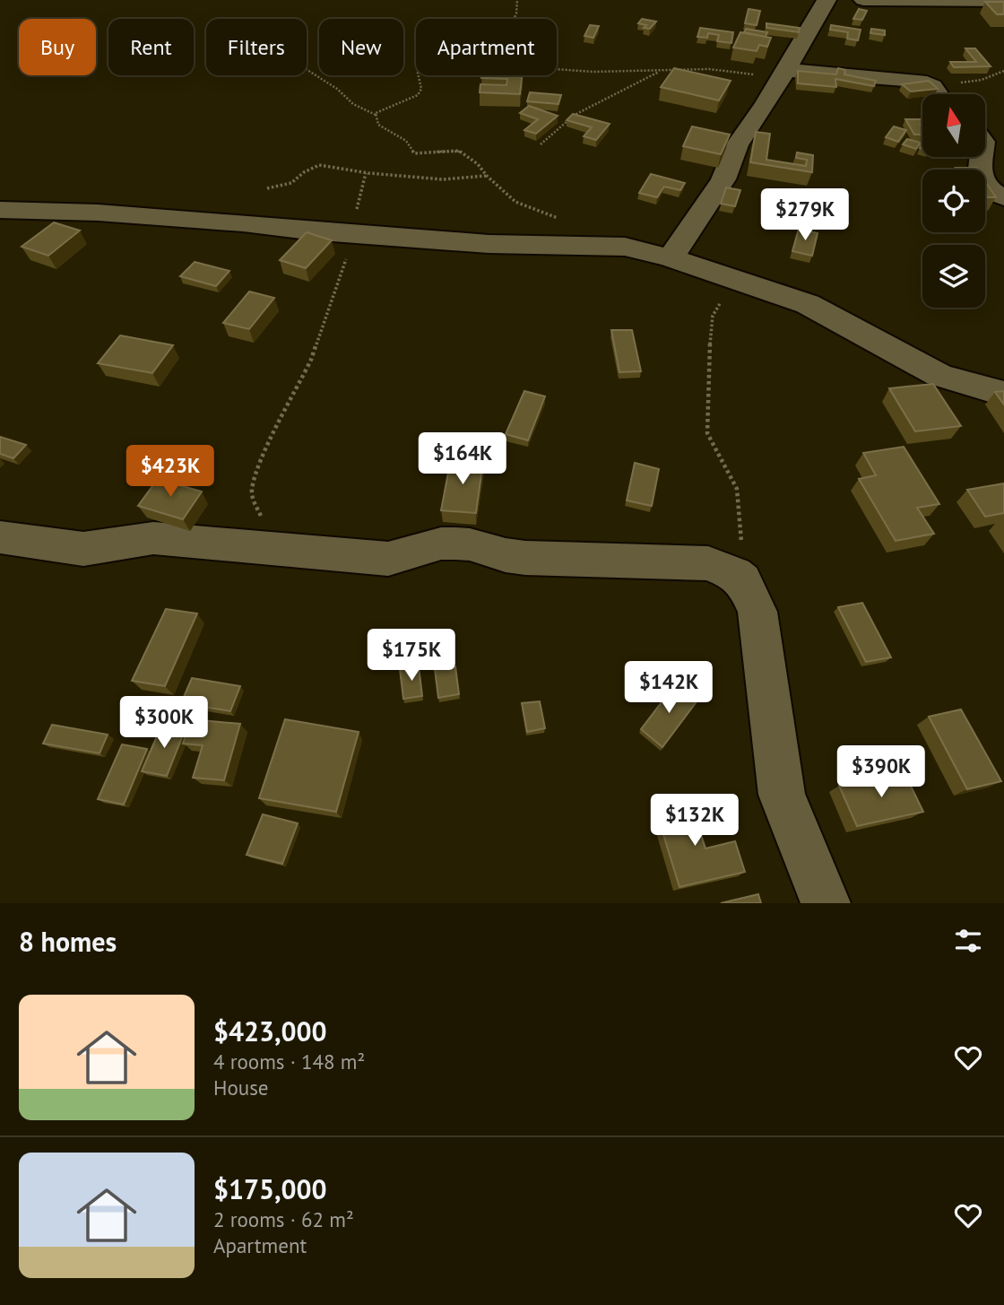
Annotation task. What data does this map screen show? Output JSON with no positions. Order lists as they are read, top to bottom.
{
  "north": "top",
  "page": {
    "chip": [
      "Buy",
      "Rent",
      "Filters",
      "New",
      "Apartment"
    ],
    "price": [
      "$279K",
      "$164K",
      "$423K",
      "$175K",
      "$142K",
      "$300K",
      "$390K",
      "$132K"
    ],
    "heading": "8 homes",
    "list": [
      {
        "name": "$423,000",
        "note": "4 rooms · 148 m² · House"
      },
      {
        "name": "$175,000",
        "note": "2 rooms · 62 m² · Apartment"
      }
    ]
  }
}
